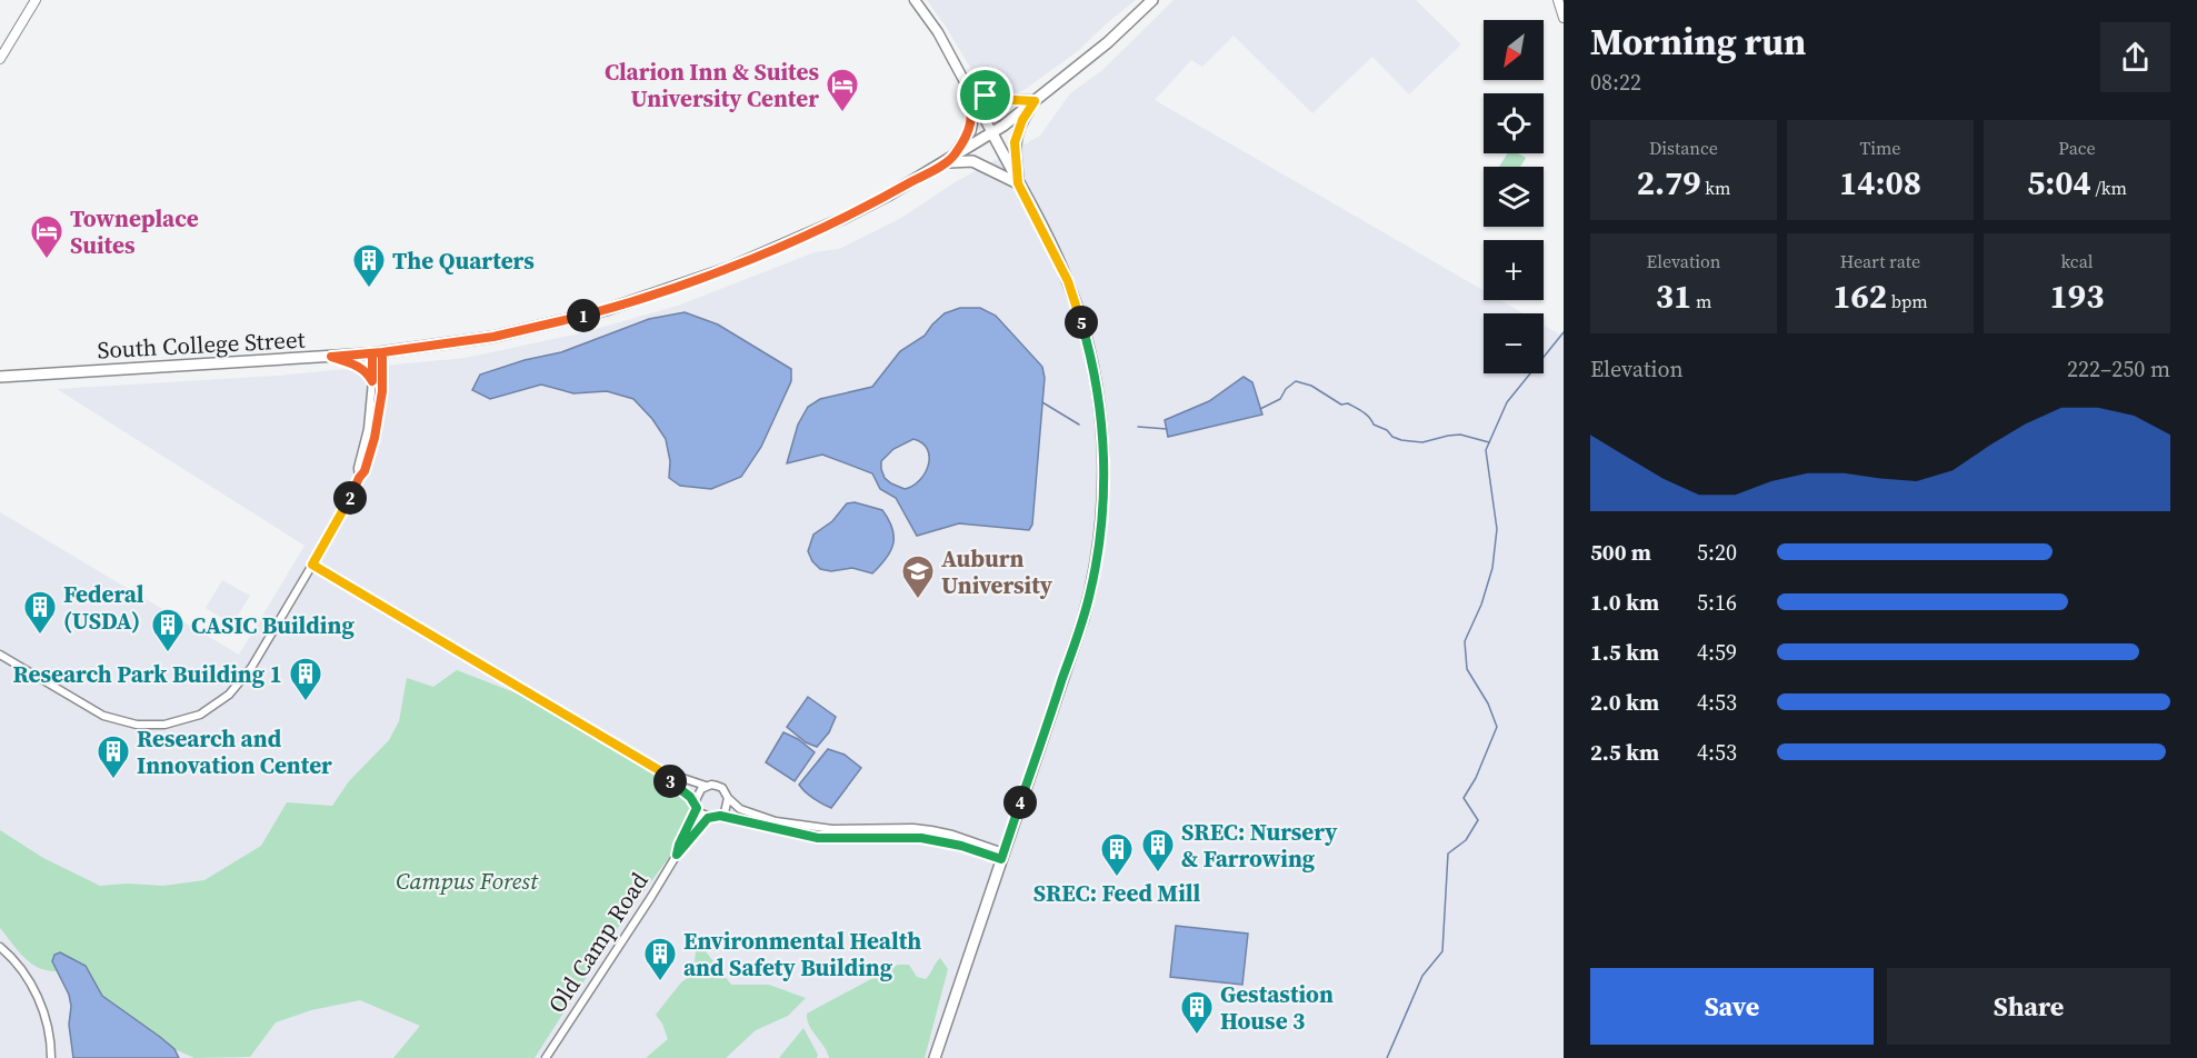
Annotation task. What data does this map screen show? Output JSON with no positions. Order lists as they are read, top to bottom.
{
  "streets": {
    "main road": ["South College Street"],
    "street": ["Old Camp Road"]
  },
  "parks": ["Campus Forest"],
  "places": {
    "hotel": ["Clarion Inn & Suites University Center", "Towneplace Suites"],
    "building": [
      "The Quarters",
      "Federal (USDA)",
      "CASIC Building",
      "Research Park Building 1",
      "Research and Innovation Center",
      "SREC: Nursery & Farrowing",
      "SREC: Feed Mill",
      "Environmental Health and Safety Building",
      "Gestastion House 3"
    ],
    "school or university": ["Auburn University"]
  },
  "north": "bottom left",
  "page": {
    "heading": ["Morning run", "08:22"],
    "map_buttons": ["+", "−"],
    "stats": [
      ["Distance", "2.79 km"],
      ["Time", "14:08"],
      ["Pace", "5:04 /km"],
      ["Elevation", "31 m"],
      ["Heart rate", "162 bpm"],
      ["kcal", "193"]
    ],
    "pins": [
      "1",
      "5",
      "2",
      "3",
      "4"
    ],
    "chart": ["Elevation", "222–250 m"],
    "list": [
      {
        "name": "500 m",
        "note": "5:20"
      },
      {
        "name": "1.0 km",
        "note": "5:16"
      },
      {
        "name": "1.5 km",
        "note": "4:59"
      },
      {
        "name": "2.0 km",
        "note": "4:53"
      },
      {
        "name": "2.5 km",
        "note": "4:53"
      }
    ],
    "buttons": ["Save", "Share"]
  }
}
